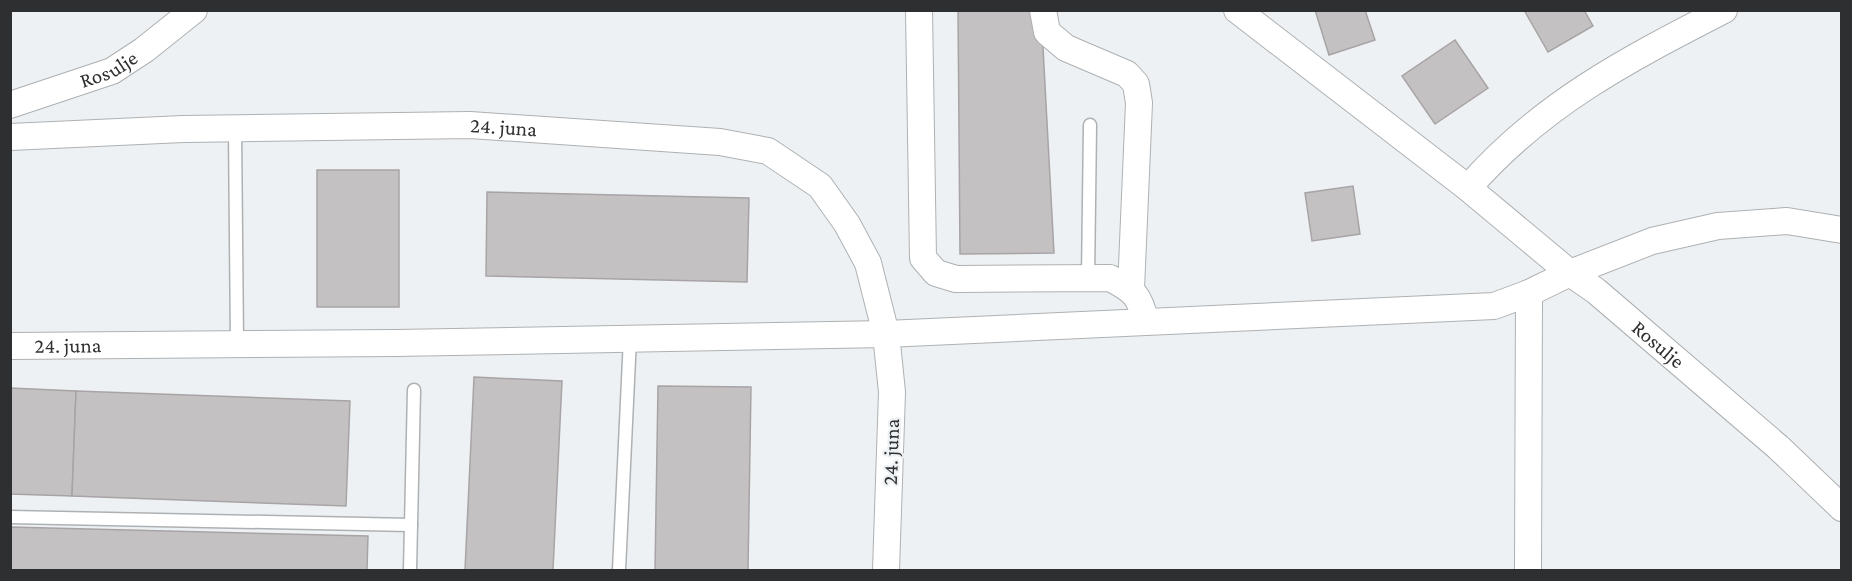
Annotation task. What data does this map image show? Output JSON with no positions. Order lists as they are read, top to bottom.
{
  "streets": {
    "street": ["Rosulje", "24. juna"]
  }
}
